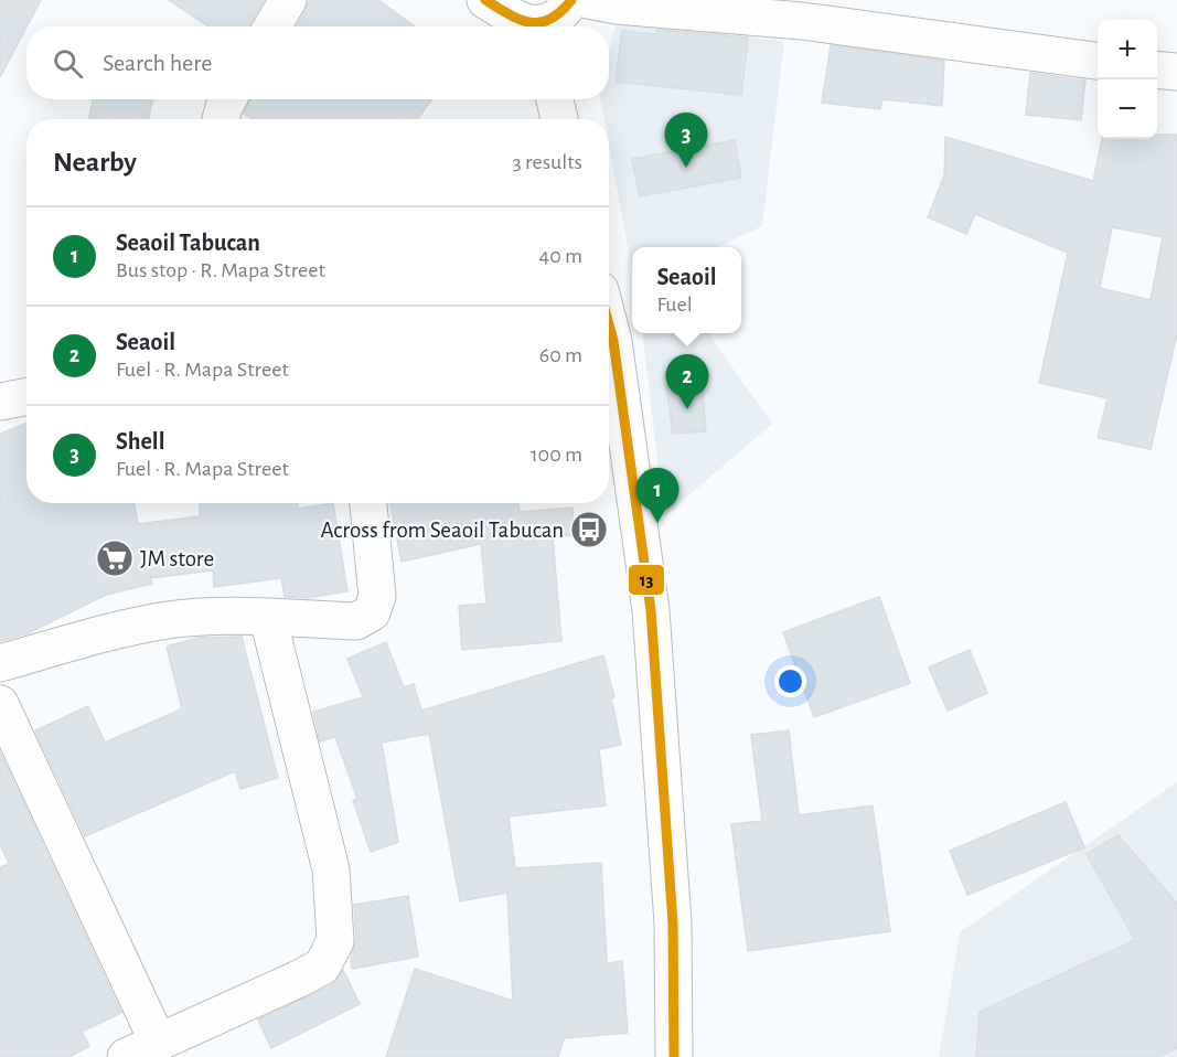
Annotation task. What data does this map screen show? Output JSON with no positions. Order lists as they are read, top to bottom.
{
  "places": {
    "bus stop": ["Across from Seaoil Tabucan"],
    "supermarket": ["JM store"]
  },
  "lines": ["transit line 13"],
  "page": {
    "map_buttons": ["+", "−"],
    "search": "Search here",
    "pins": ["3", "2", "1"],
    "heading": ["Nearby", "3 results"],
    "list": [
      {
        "mark": "1",
        "name": "Seaoil Tabucan",
        "note": "Bus stop · R. Mapa Street",
        "value": "40 m"
      },
      {
        "mark": "2",
        "name": "Seaoil",
        "note": "Fuel · R. Mapa Street",
        "value": "60 m"
      },
      {
        "mark": "3",
        "name": "Shell",
        "note": "Fuel · R. Mapa Street",
        "value": "100 m"
      }
    ],
    "popup": ["Seaoil", "Fuel"]
  }
}
